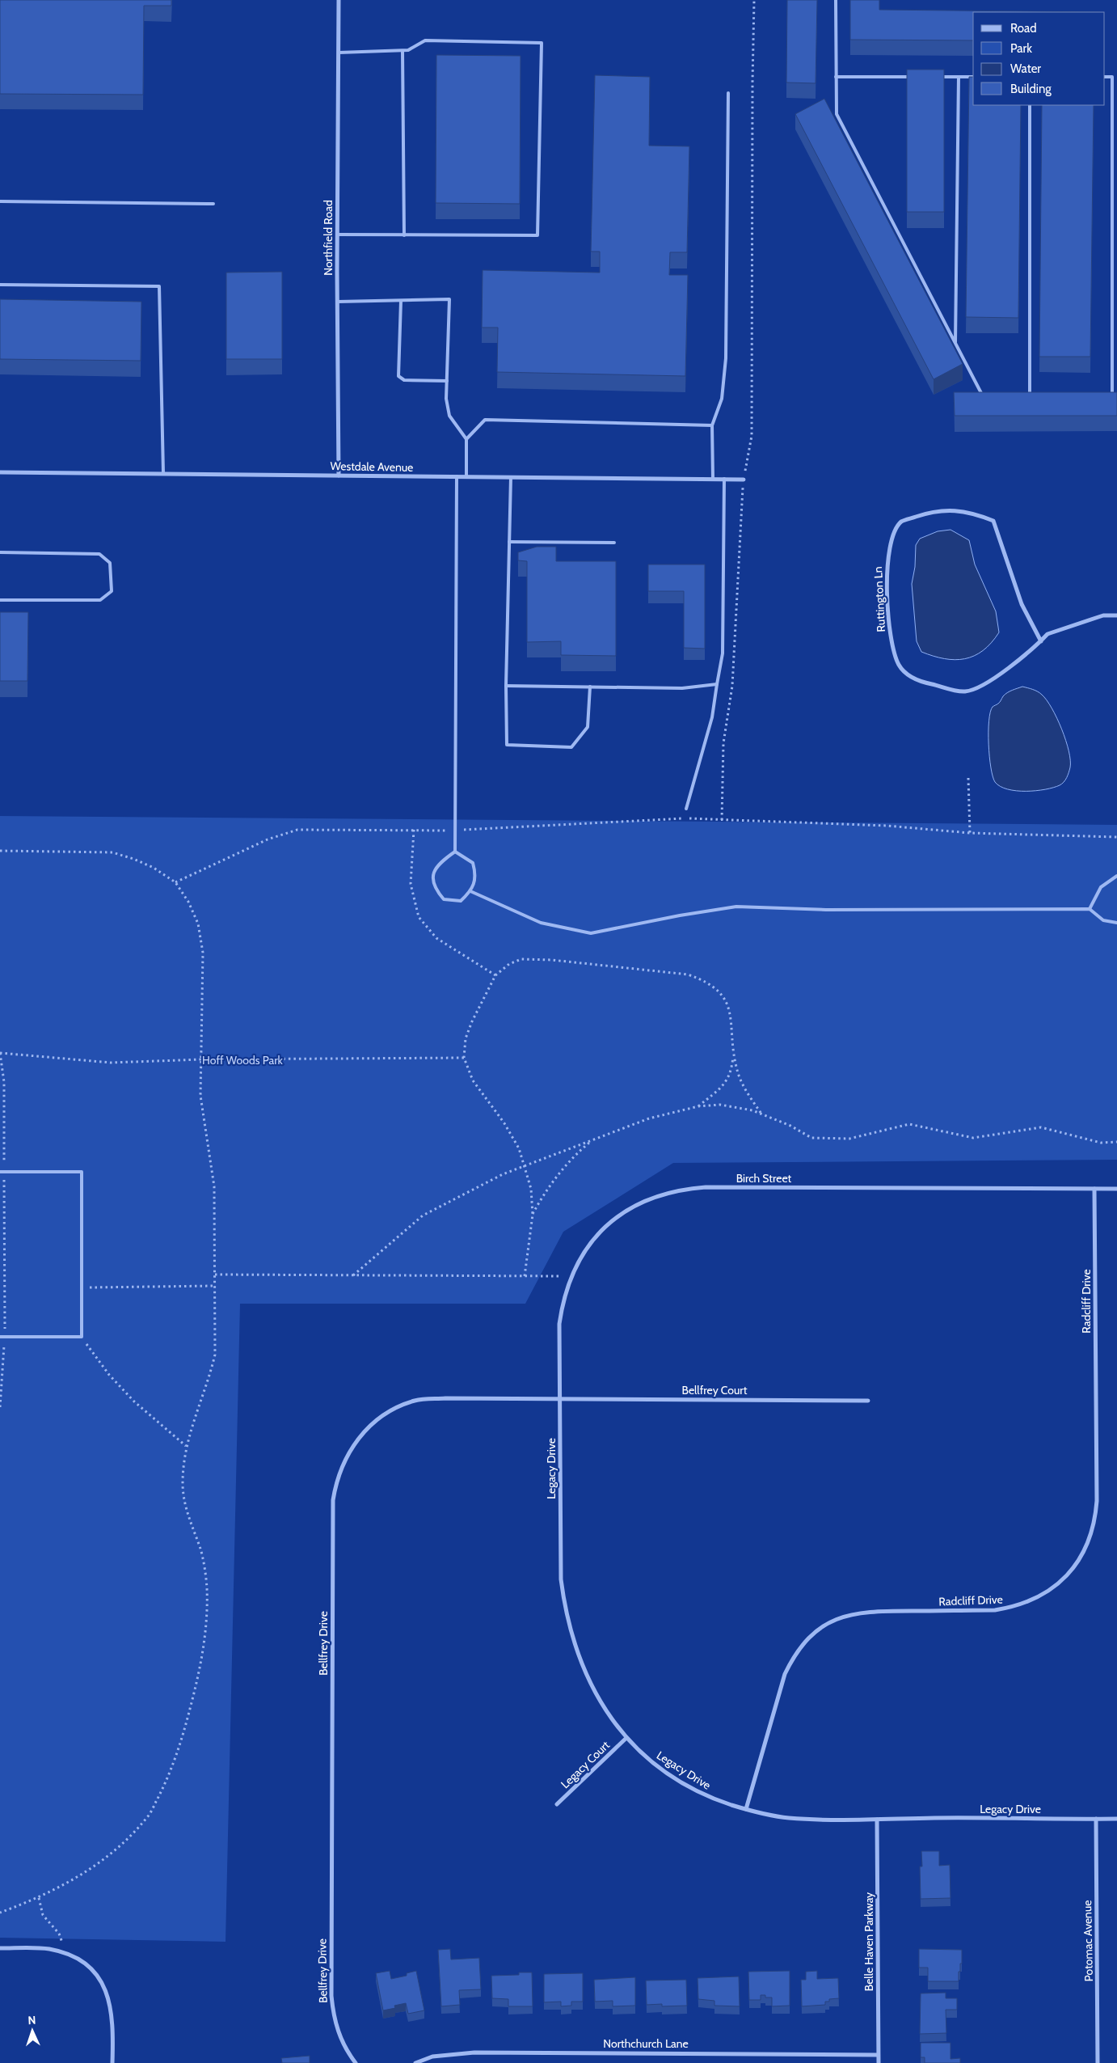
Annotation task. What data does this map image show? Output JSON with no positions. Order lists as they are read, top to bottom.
{
  "streets": {
    "street": [
      "Northfield Road",
      "Westdale Avenue",
      "Ruttington Ln",
      "Birch Street",
      "Radcliff Drive",
      "Bellfrey Court",
      "Legacy Drive",
      "Bellfrey Drive",
      "Legacy Court",
      "Potomac Avenue",
      "Belle Haven Parkway",
      "Northchurch Lane"
    ]
  },
  "crossings": [
    ["Northfield Road", "Westdale Avenue"],
    ["Birch Street", "Radcliff Drive"],
    ["Birch Street", "Bellfrey Court"],
    ["Birch Street", "Legacy Drive"],
    ["Birch Street", "Bellfrey Drive"],
    ["Radcliff Drive", "Legacy Drive"],
    ["Bellfrey Court", "Legacy Drive"],
    ["Bellfrey Court", "Bellfrey Drive"],
    ["Legacy Drive", "Bellfrey Drive"],
    ["Legacy Drive", "Legacy Court"],
    ["Legacy Drive", "Potomac Avenue"],
    ["Legacy Drive", "Belle Haven Parkway"],
    ["Belle Haven Parkway", "Northchurch Lane"]
  ],
  "parks": ["Hoff Woods Park"],
  "legend": [
    "Road",
    "Park",
    "Water",
    "Building"
  ],
  "north": "top"
}
